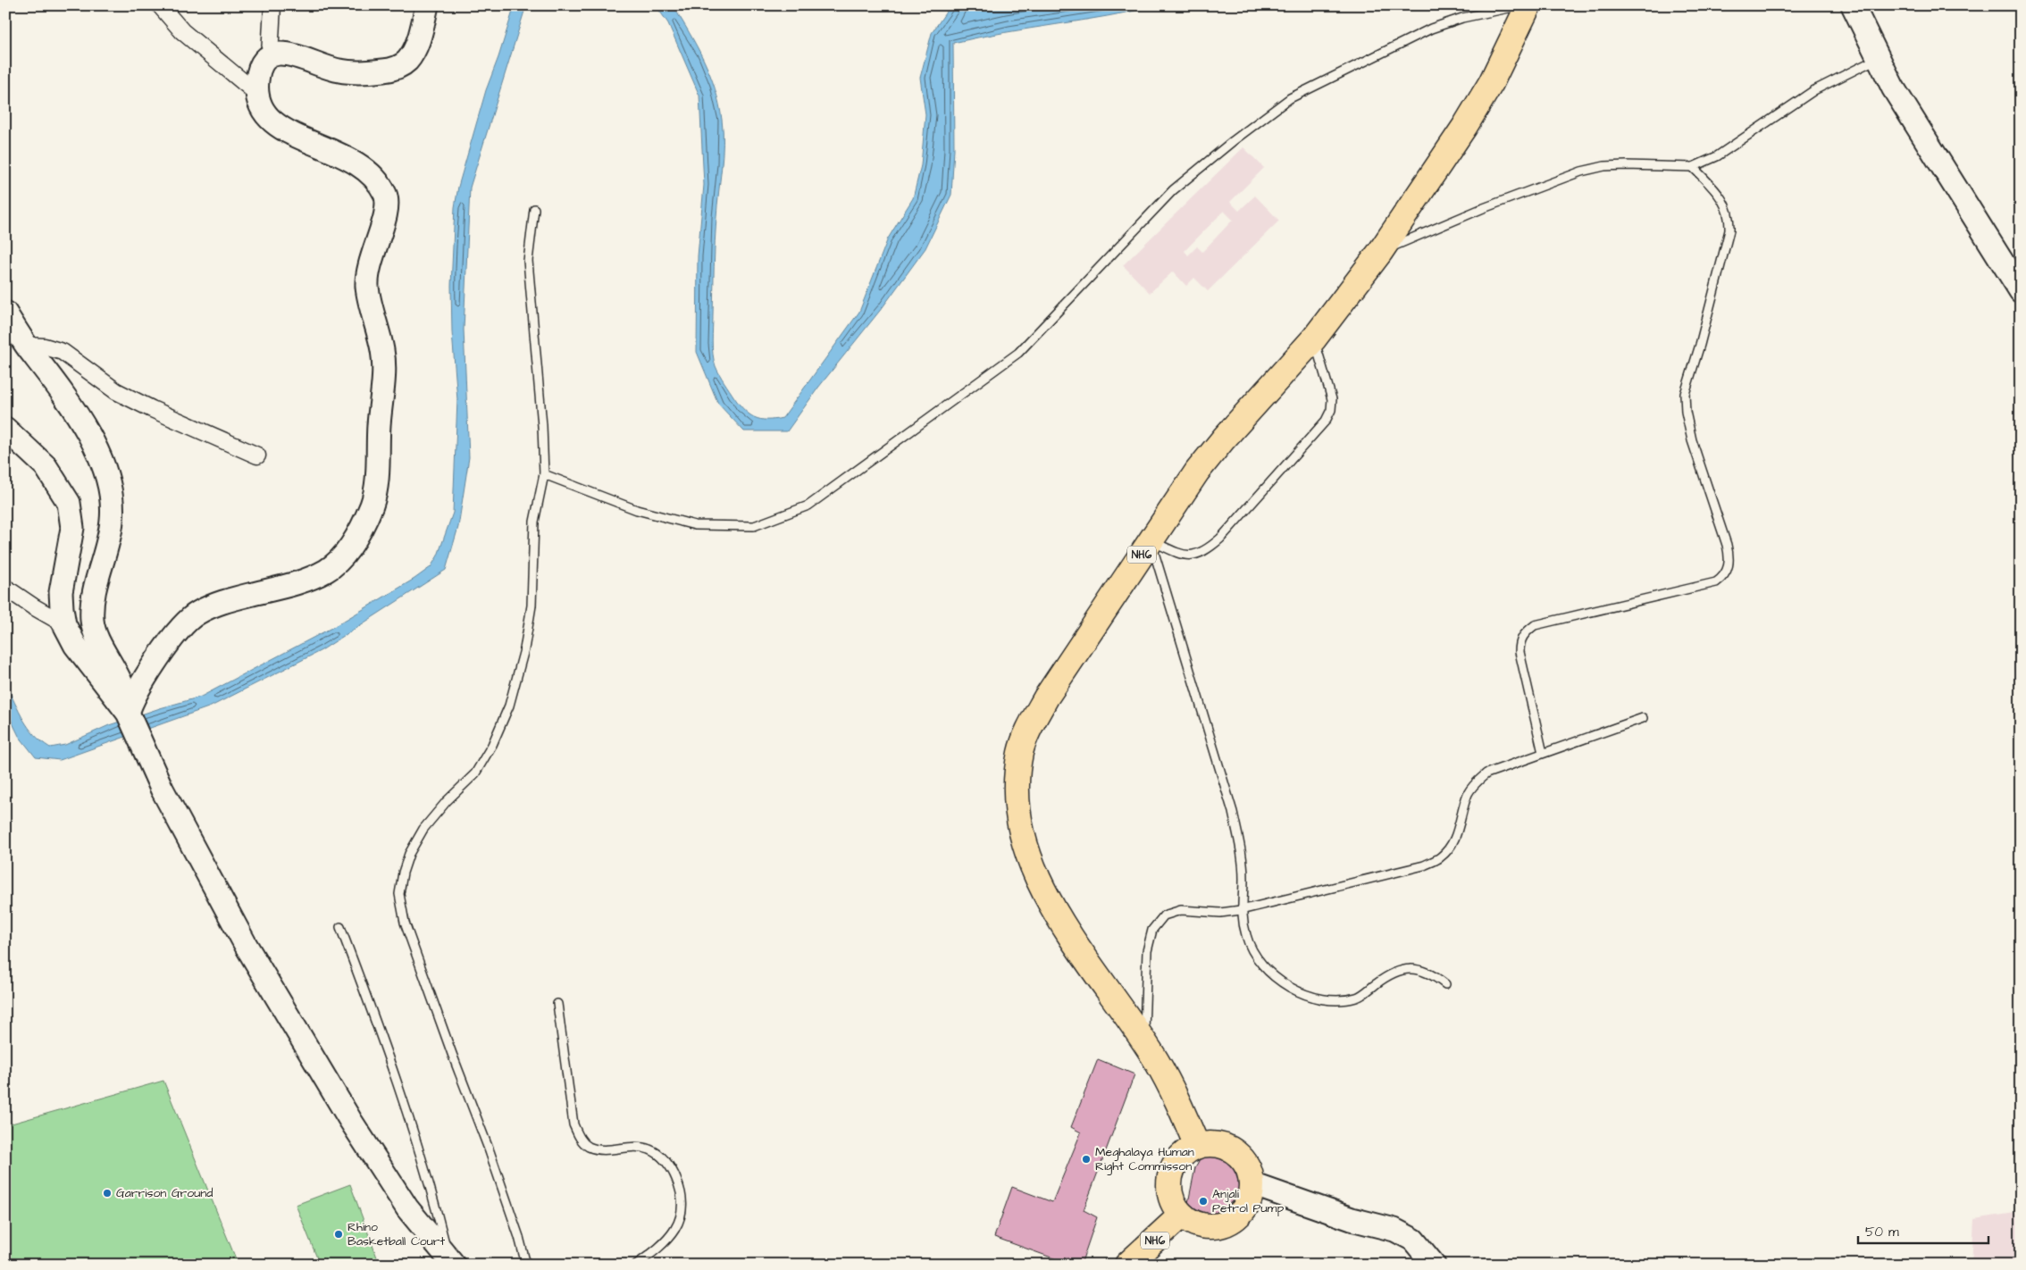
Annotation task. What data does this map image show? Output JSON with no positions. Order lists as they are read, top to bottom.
{
  "streets": {
    "highway": ["NH6"]
  },
  "places": [
    "Meghalaya Human Right Commisson",
    "Garrison Ground",
    "Anjali Petrol Pump",
    "Rhino Basketball Court"
  ],
  "scale_bar": "50 m"
}
